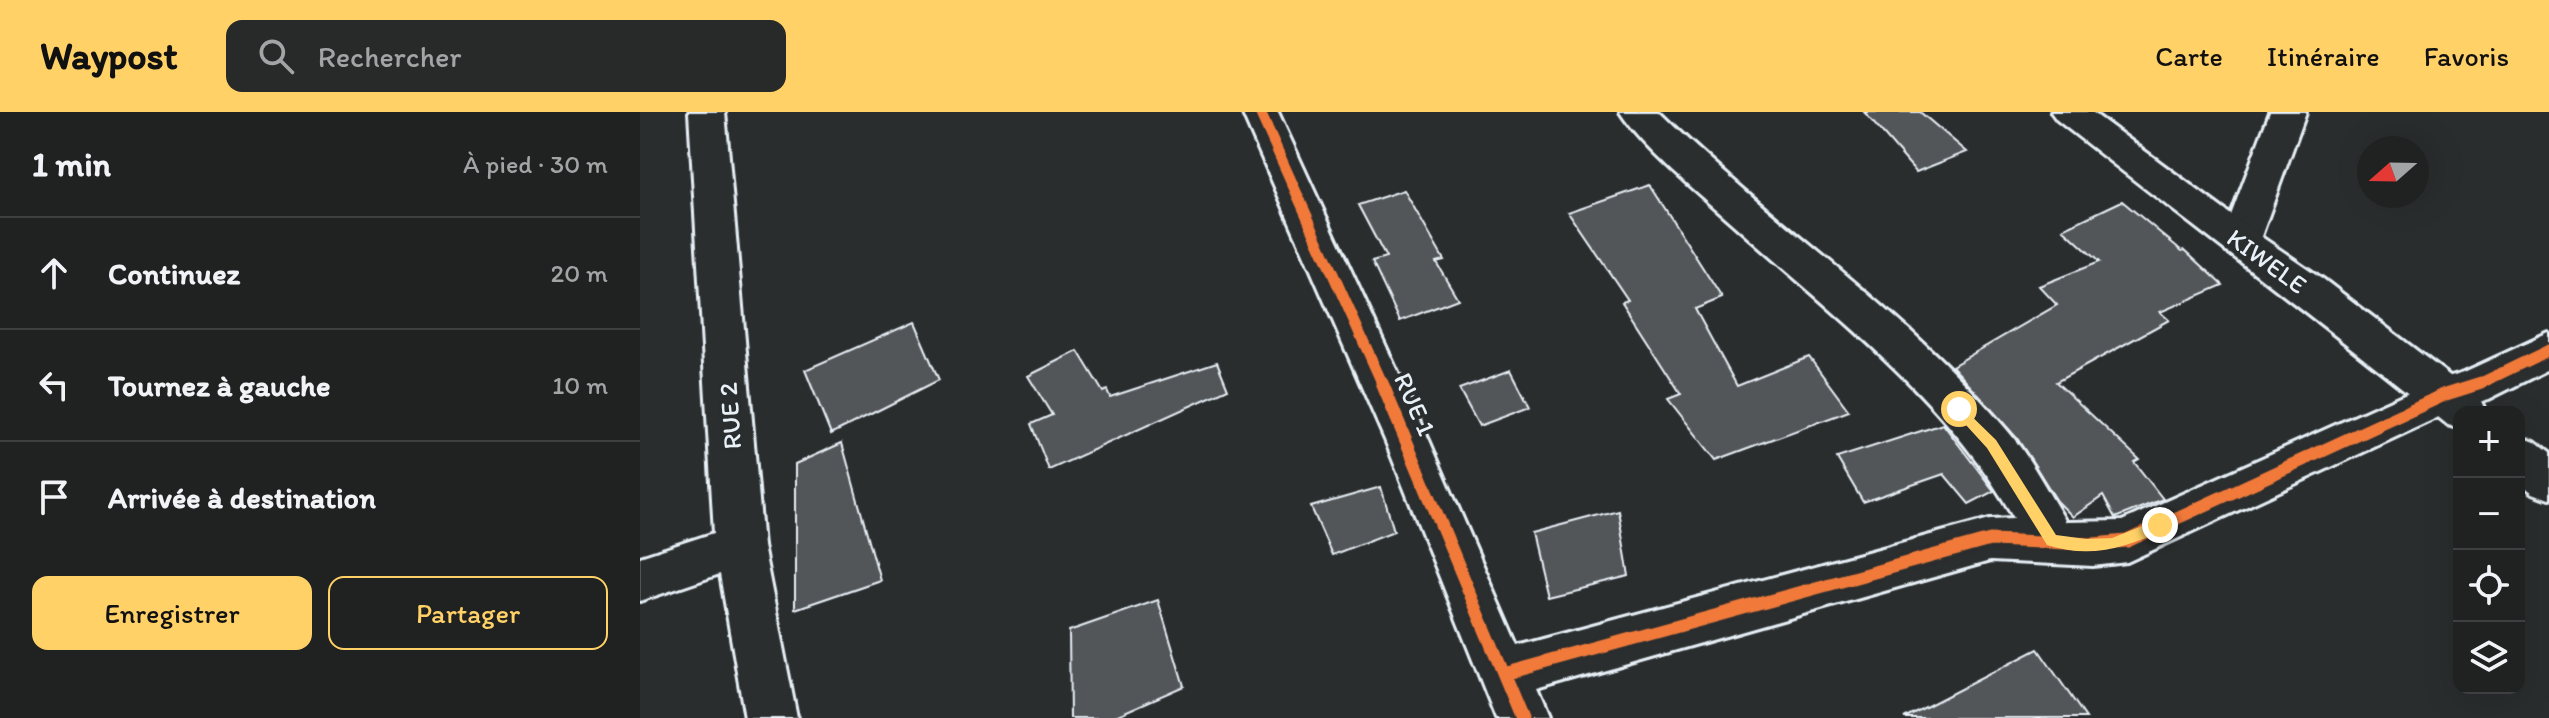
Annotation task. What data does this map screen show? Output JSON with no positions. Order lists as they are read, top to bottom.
{
  "streets": {
    "street": ["KIWELE", "RUE 1", "RUE 2"]
  },
  "north": "left",
  "page": {
    "header": "Waypost",
    "search": "Rechercher",
    "nav": ["Carte", "Itinéraire", "Favoris"],
    "heading": ["1 min", "À pied · 30 m"],
    "list": [
      ["Continuez", "20 m"],
      ["Tournez à gauche", "10 m"],
      "Arrivée à destination"
    ],
    "map_buttons": ["+", "−"],
    "buttons": ["Enregistrer", "Partager"]
  }
}
